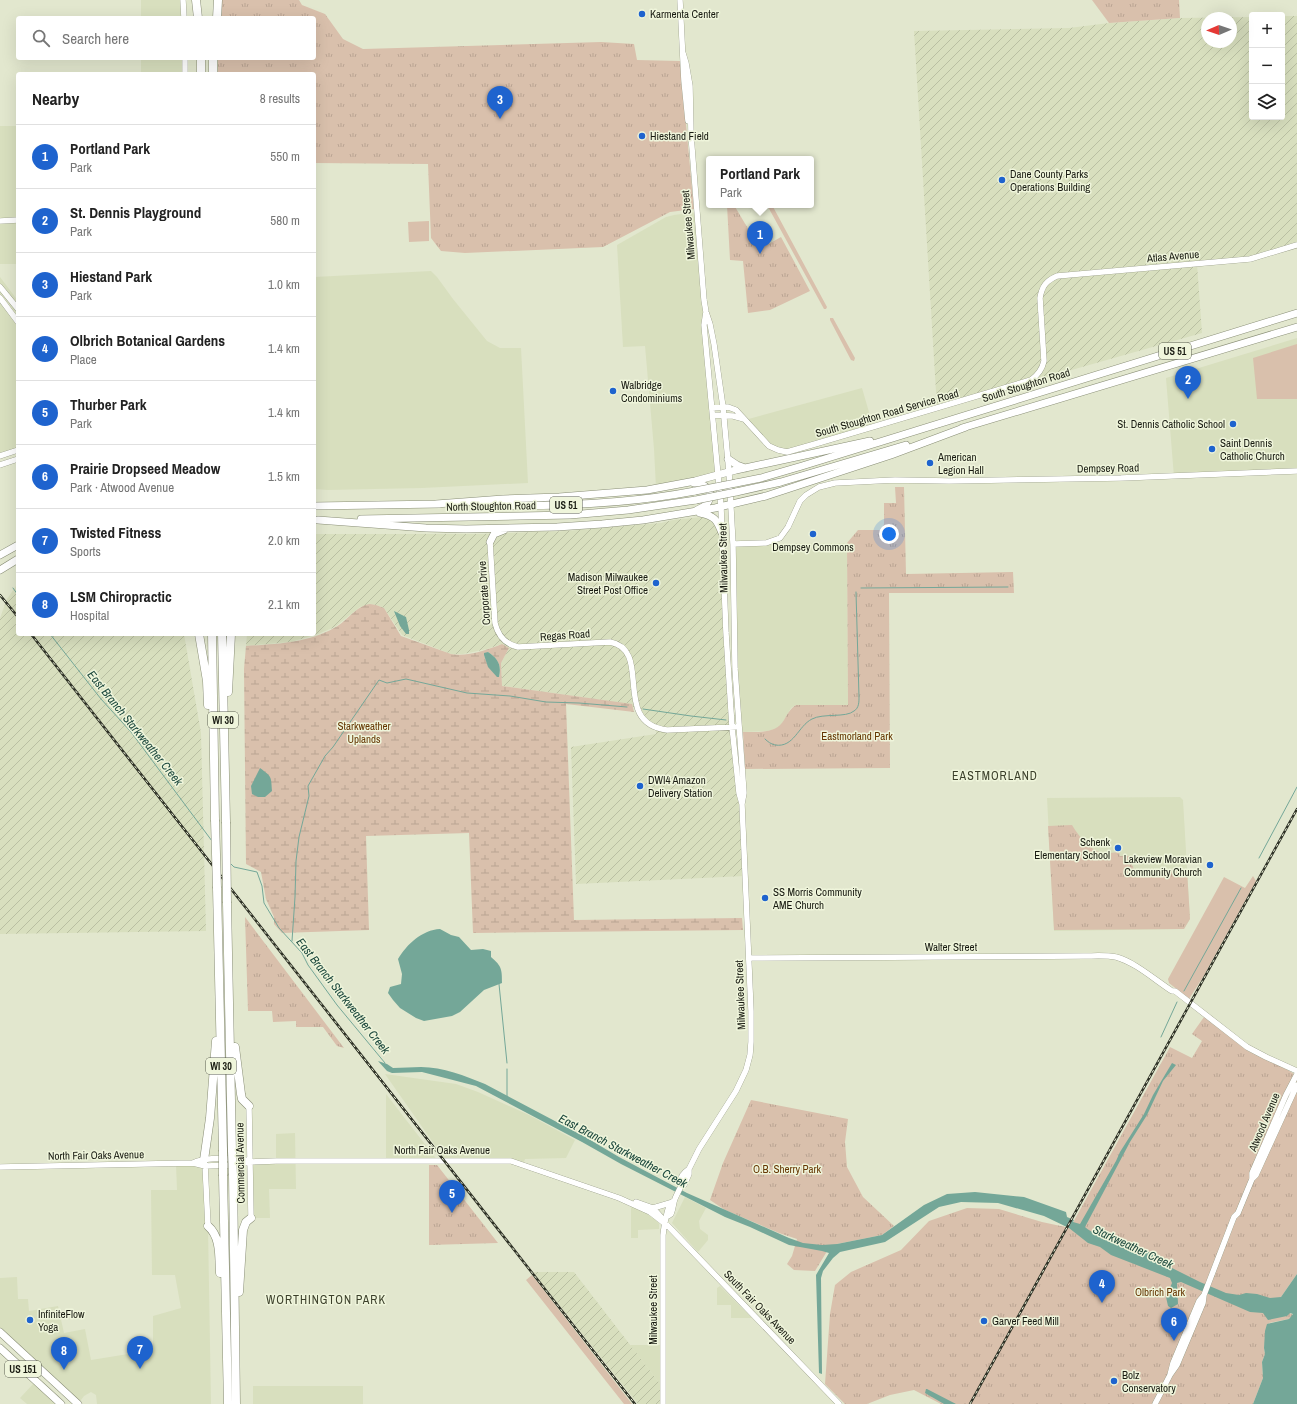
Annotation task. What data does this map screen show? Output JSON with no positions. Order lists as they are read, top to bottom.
{
  "streets": {
    "highway": ["WI 30"],
    "main road": [
      "US 51",
      "South Stoughton Road",
      "North Stoughton Road",
      "US 151"
    ],
    "street": [
      "Milwaukee Street",
      "Atlas Avenue",
      "South Stoughton Road Service Road",
      "Dempsey Road",
      "Corporate Drive",
      "Regas Road",
      "Walter Street",
      "Atwood Avenue",
      "North Fair Oaks Avenue",
      "Commercial Avenue",
      "South Fair Oaks Avenue"
    ]
  },
  "crossings": [
    ["Milwaukee Street", "South Stoughton Road Service Road"],
    ["Milwaukee Street", "Dempsey Road"],
    ["Milwaukee Street", "Regas Road"],
    ["Milwaukee Street", "Walter Street"],
    ["Milwaukee Street", "North Fair Oaks Avenue"],
    ["Milwaukee Street", "South Fair Oaks Avenue"],
    ["Atlas Avenue", "South Stoughton Road Service Road"],
    ["South Stoughton Road", "North Stoughton Road"],
    ["Corporate Drive", "Regas Road"],
    ["North Fair Oaks Avenue", "Commercial Avenue"],
    ["North Fair Oaks Avenue", "South Fair Oaks Avenue"]
  ],
  "districts": ["EASTMORLAND", "WORTHINGTON PARK"],
  "water": ["East Branch Starkweather Creek", "Starkweather Creek"],
  "parks": [
    "Starkweather Uplands",
    "Eastmorland Park",
    "O.B. Sherry Park",
    "Olbrich Park"
  ],
  "places": [
    "Karmenta Center",
    "Hiestand Field",
    "Dane County Parks Operations Building",
    "Walbridge Condominiums",
    "St. Dennis Catholic School",
    "Saint Dennis Catholic Church",
    "American Legion Hall",
    "Dempsey Commons",
    "Madison Milwaukee Street Post Office",
    "DWI4 Amazon Delivery Station",
    "Schenk Elementary School",
    "Lakeview Moravian Community Church",
    "SS Morris Community AME Church",
    "InfiniteFlow Yoga",
    "Garver Feed Mill",
    "Bolz Conservatory"
  ],
  "north": "left",
  "page": {
    "map_buttons": ["+", "−"],
    "search": "Search here",
    "heading": ["Nearby", "8 results"],
    "pins": [
      "3",
      "1",
      "2",
      "5",
      "4",
      "6",
      "7",
      "8"
    ],
    "list": [
      {
        "mark": "1",
        "name": "Portland Park",
        "note": "Park",
        "value": "550 m"
      },
      {
        "mark": "2",
        "name": "St. Dennis Playground",
        "note": "Park",
        "value": "580 m"
      },
      {
        "mark": "3",
        "name": "Hiestand Park",
        "note": "Park",
        "value": "1.0 km"
      },
      {
        "mark": "4",
        "name": "Olbrich Botanical Gardens",
        "note": "Place",
        "value": "1.4 km"
      },
      {
        "mark": "5",
        "name": "Thurber Park",
        "note": "Park",
        "value": "1.4 km"
      },
      {
        "mark": "6",
        "name": "Prairie Dropseed Meadow",
        "note": "Park · Atwood Avenue",
        "value": "1.5 km"
      },
      {
        "mark": "7",
        "name": "Twisted Fitness",
        "note": "Sports",
        "value": "2.0 km"
      },
      {
        "mark": "8",
        "name": "LSM Chiropractic",
        "note": "Hospital",
        "value": "2.1 km"
      }
    ],
    "popup": ["Portland Park", "Park"]
  }
}
